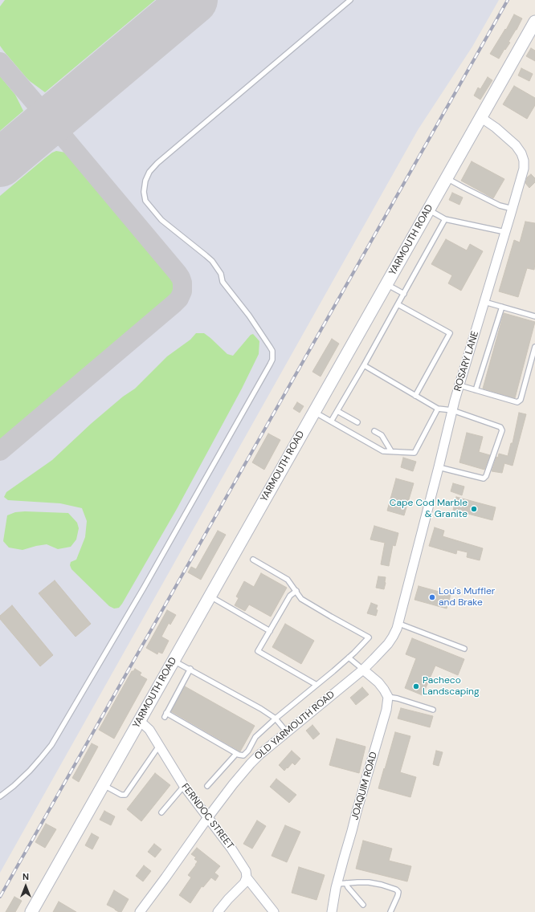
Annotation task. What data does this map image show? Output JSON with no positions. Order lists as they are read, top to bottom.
{
  "streets": {
    "main road": ["YARMOUTH ROAD"],
    "street": [
      "ROSARY LANE",
      "OLD YARMOUTH ROAD",
      "JOAQUIM ROAD",
      "FERNDOC STREET"
    ]
  },
  "crossings": [
    ["YARMOUTH ROAD", "ROSARY LANE"],
    ["YARMOUTH ROAD", "FERNDOC STREET"],
    ["ROSARY LANE", "OLD YARMOUTH ROAD"],
    ["OLD YARMOUTH ROAD", "FERNDOC STREET"]
  ],
  "places": ["Cape Cod Marble & Granite", "Lou's Muffler and Brake", "Pacheco Landscaping"],
  "north": "top"
}
